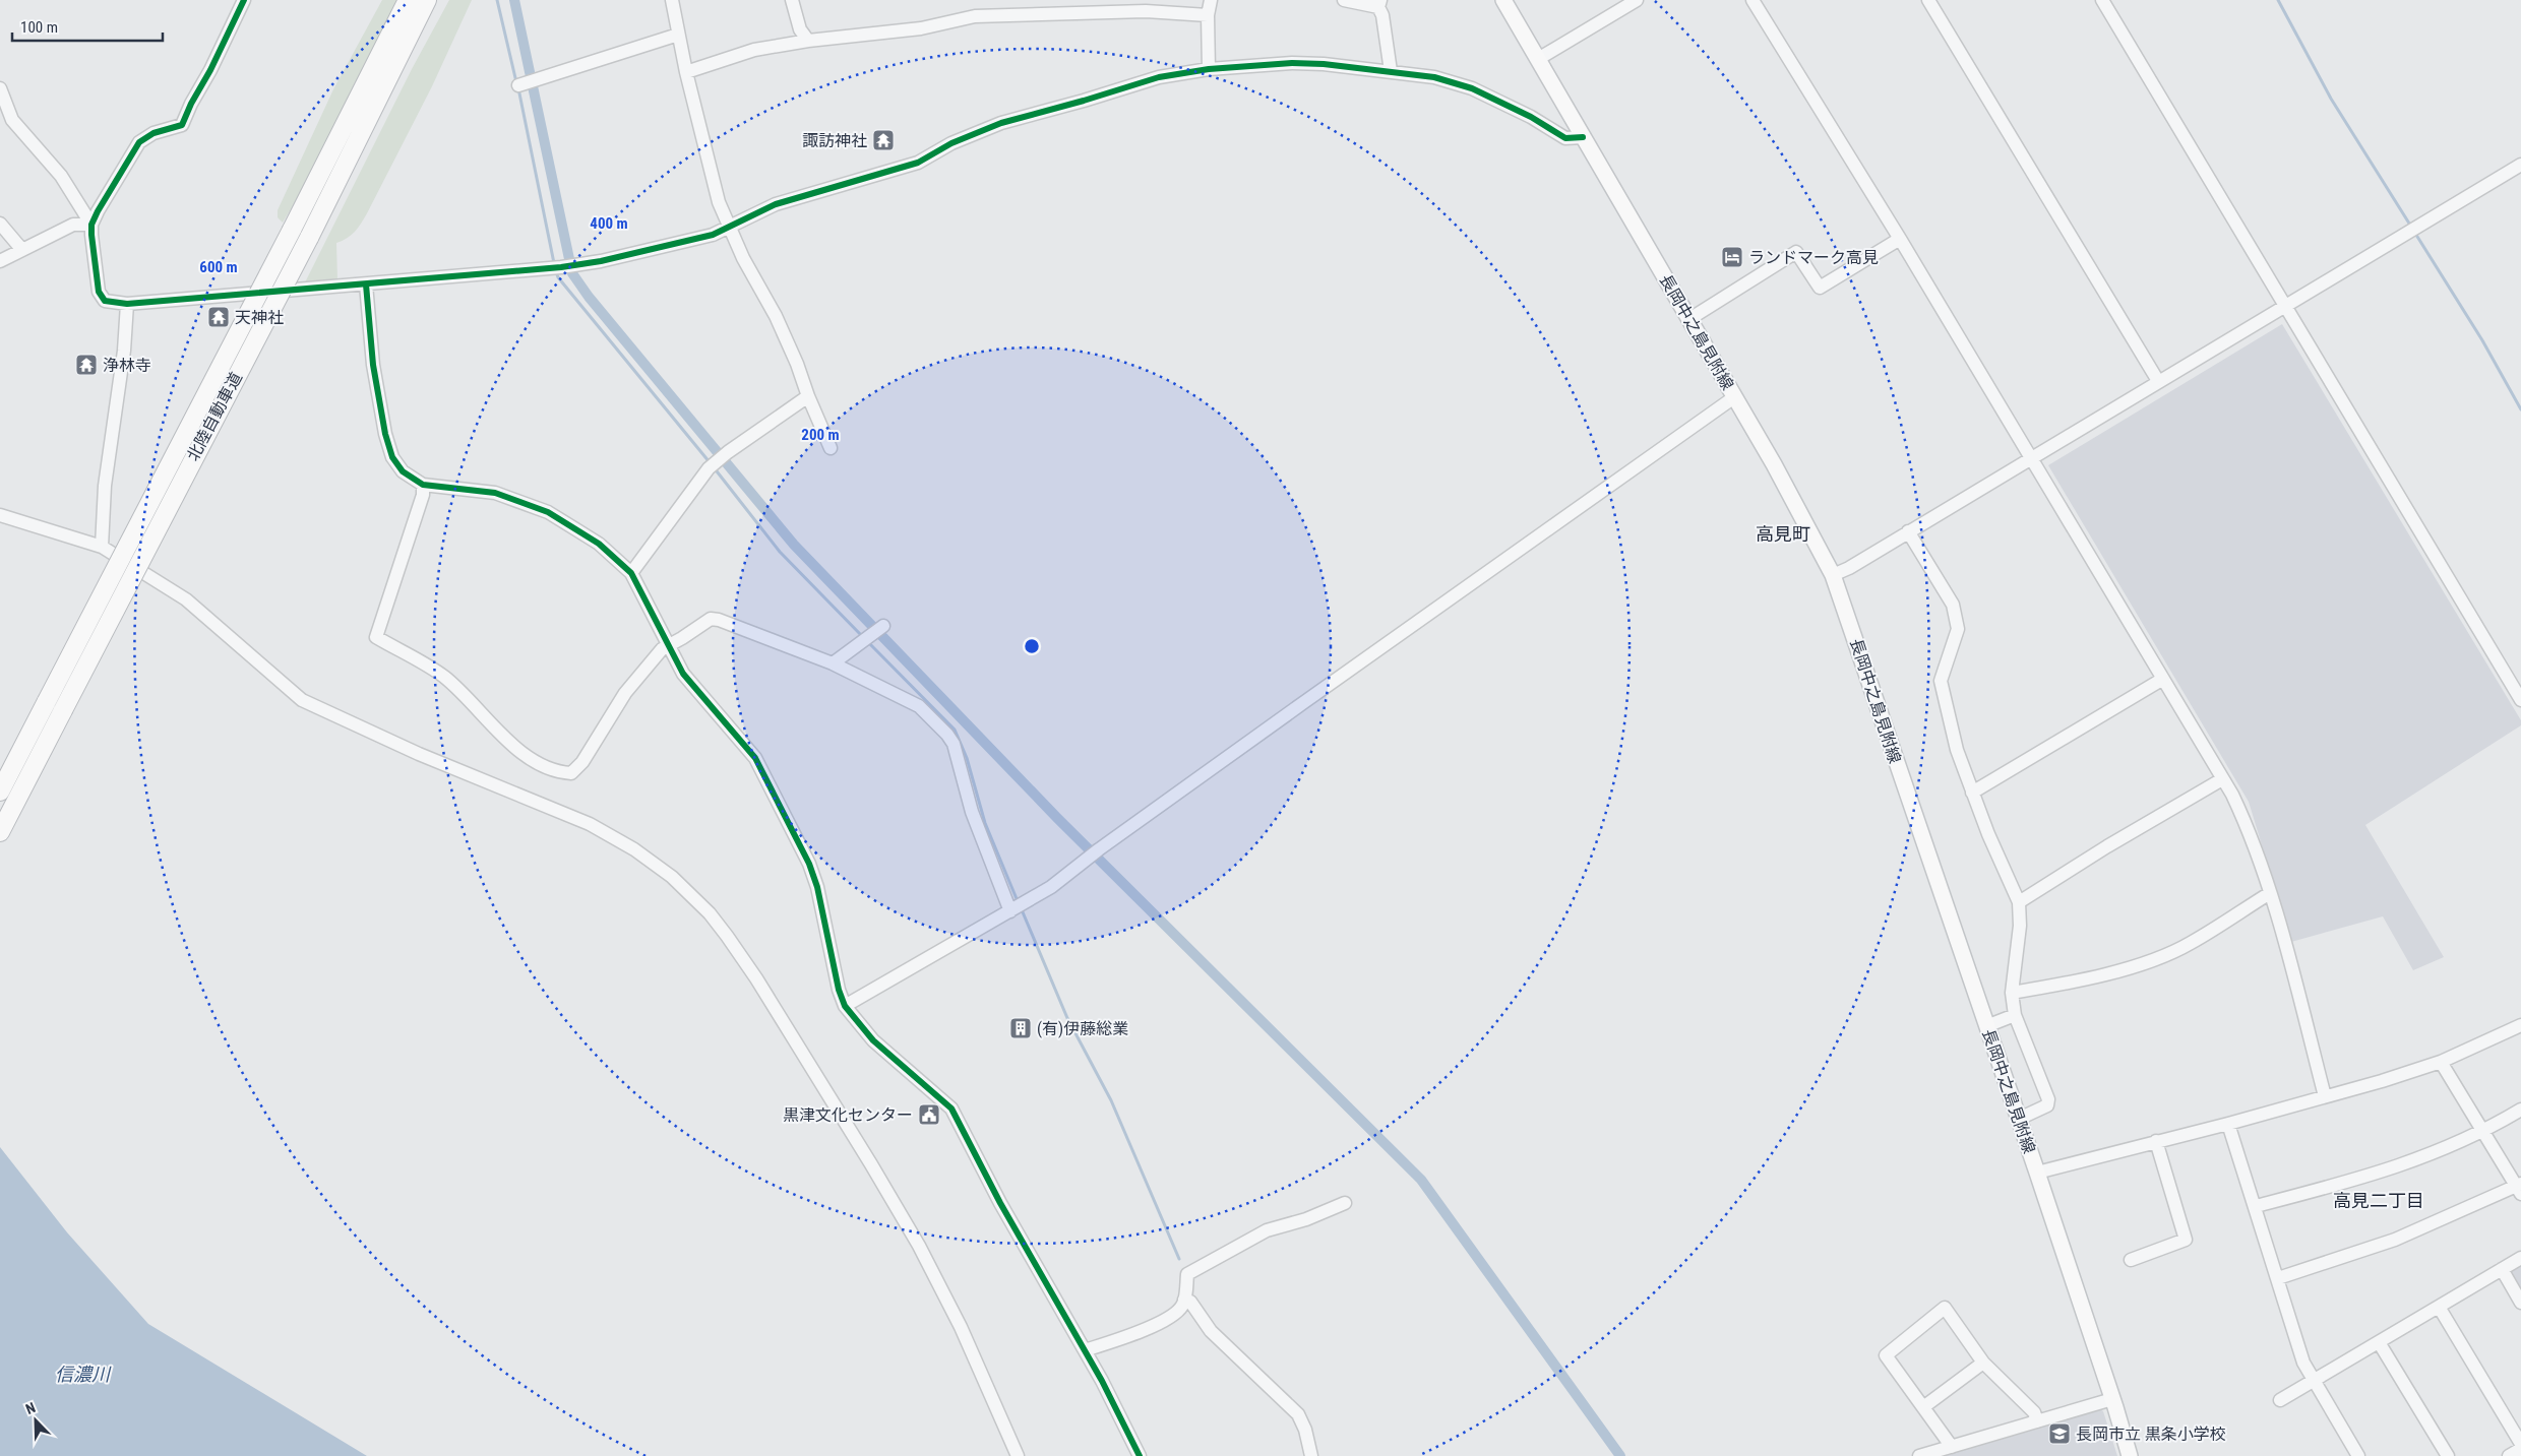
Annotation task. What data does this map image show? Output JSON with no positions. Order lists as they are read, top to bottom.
{
  "streets": {
    "highway": ["北陸自動車道"],
    "main road": ["長岡中之島見附線"]
  },
  "districts": ["高見町", "高見二丁目"],
  "water": ["信濃川"],
  "places": {
    "temple": ["諏訪神社", "天神社", "浄林寺"],
    "hotel": ["ランドマーク高見"],
    "building": ["(有)伊藤総業"],
    "public building": ["黒津文化センター"],
    "school or university": ["長岡市立 黒条小学校"]
  },
  "scale_bar": "100 m",
  "north": "top left",
  "rings": ["400 m", "600 m", "200 m"]
}
